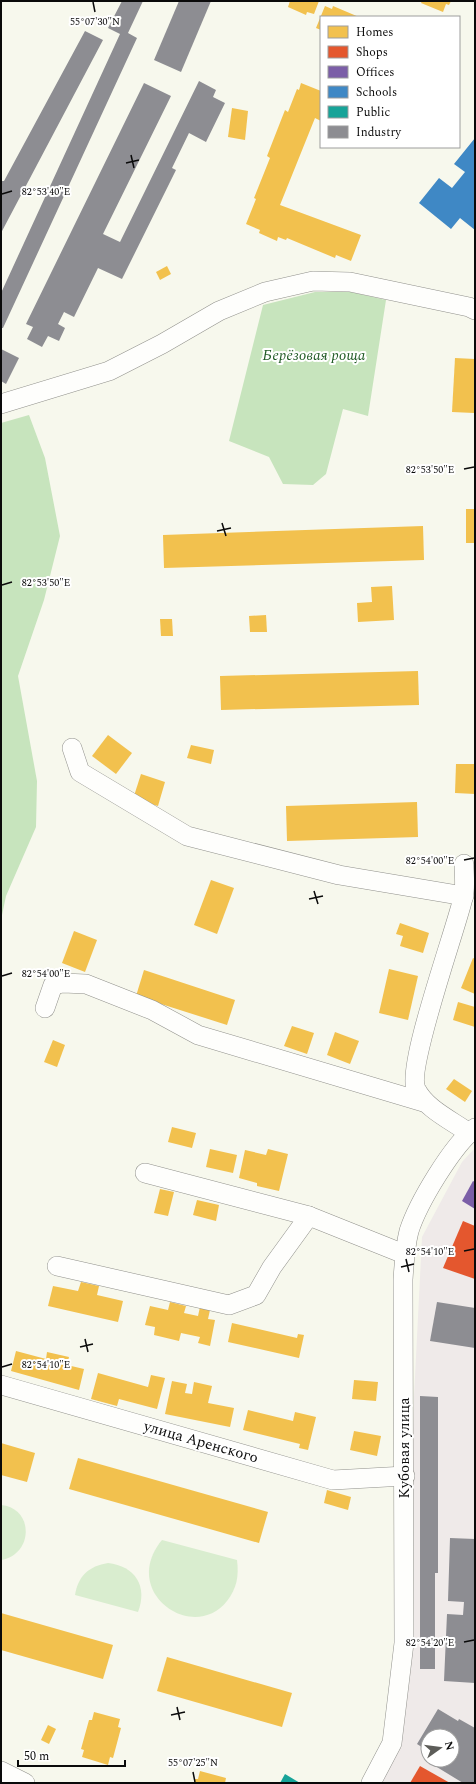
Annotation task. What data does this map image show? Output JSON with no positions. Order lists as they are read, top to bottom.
{
  "streets": {
    "street": ["улица Аренского", "Кубовая улица"]
  },
  "crossings": [
    ["улица Аренского", "Кубовая улица"]
  ],
  "parks": ["Берёзовая роща"],
  "legend": [
    "Homes",
    "Shops",
    "Offices",
    "Schools",
    "Public",
    "Industry"
  ],
  "scale_bar": "50 m",
  "north": "right",
  "coordinates": [
    "55°07'30\"N",
    "82°53'40\"E",
    "82°53'50\"E",
    "82°54'00\"E",
    "82°54'10\"E",
    "82°54'20\"E",
    "55°07'25\"N"
  ]
}
